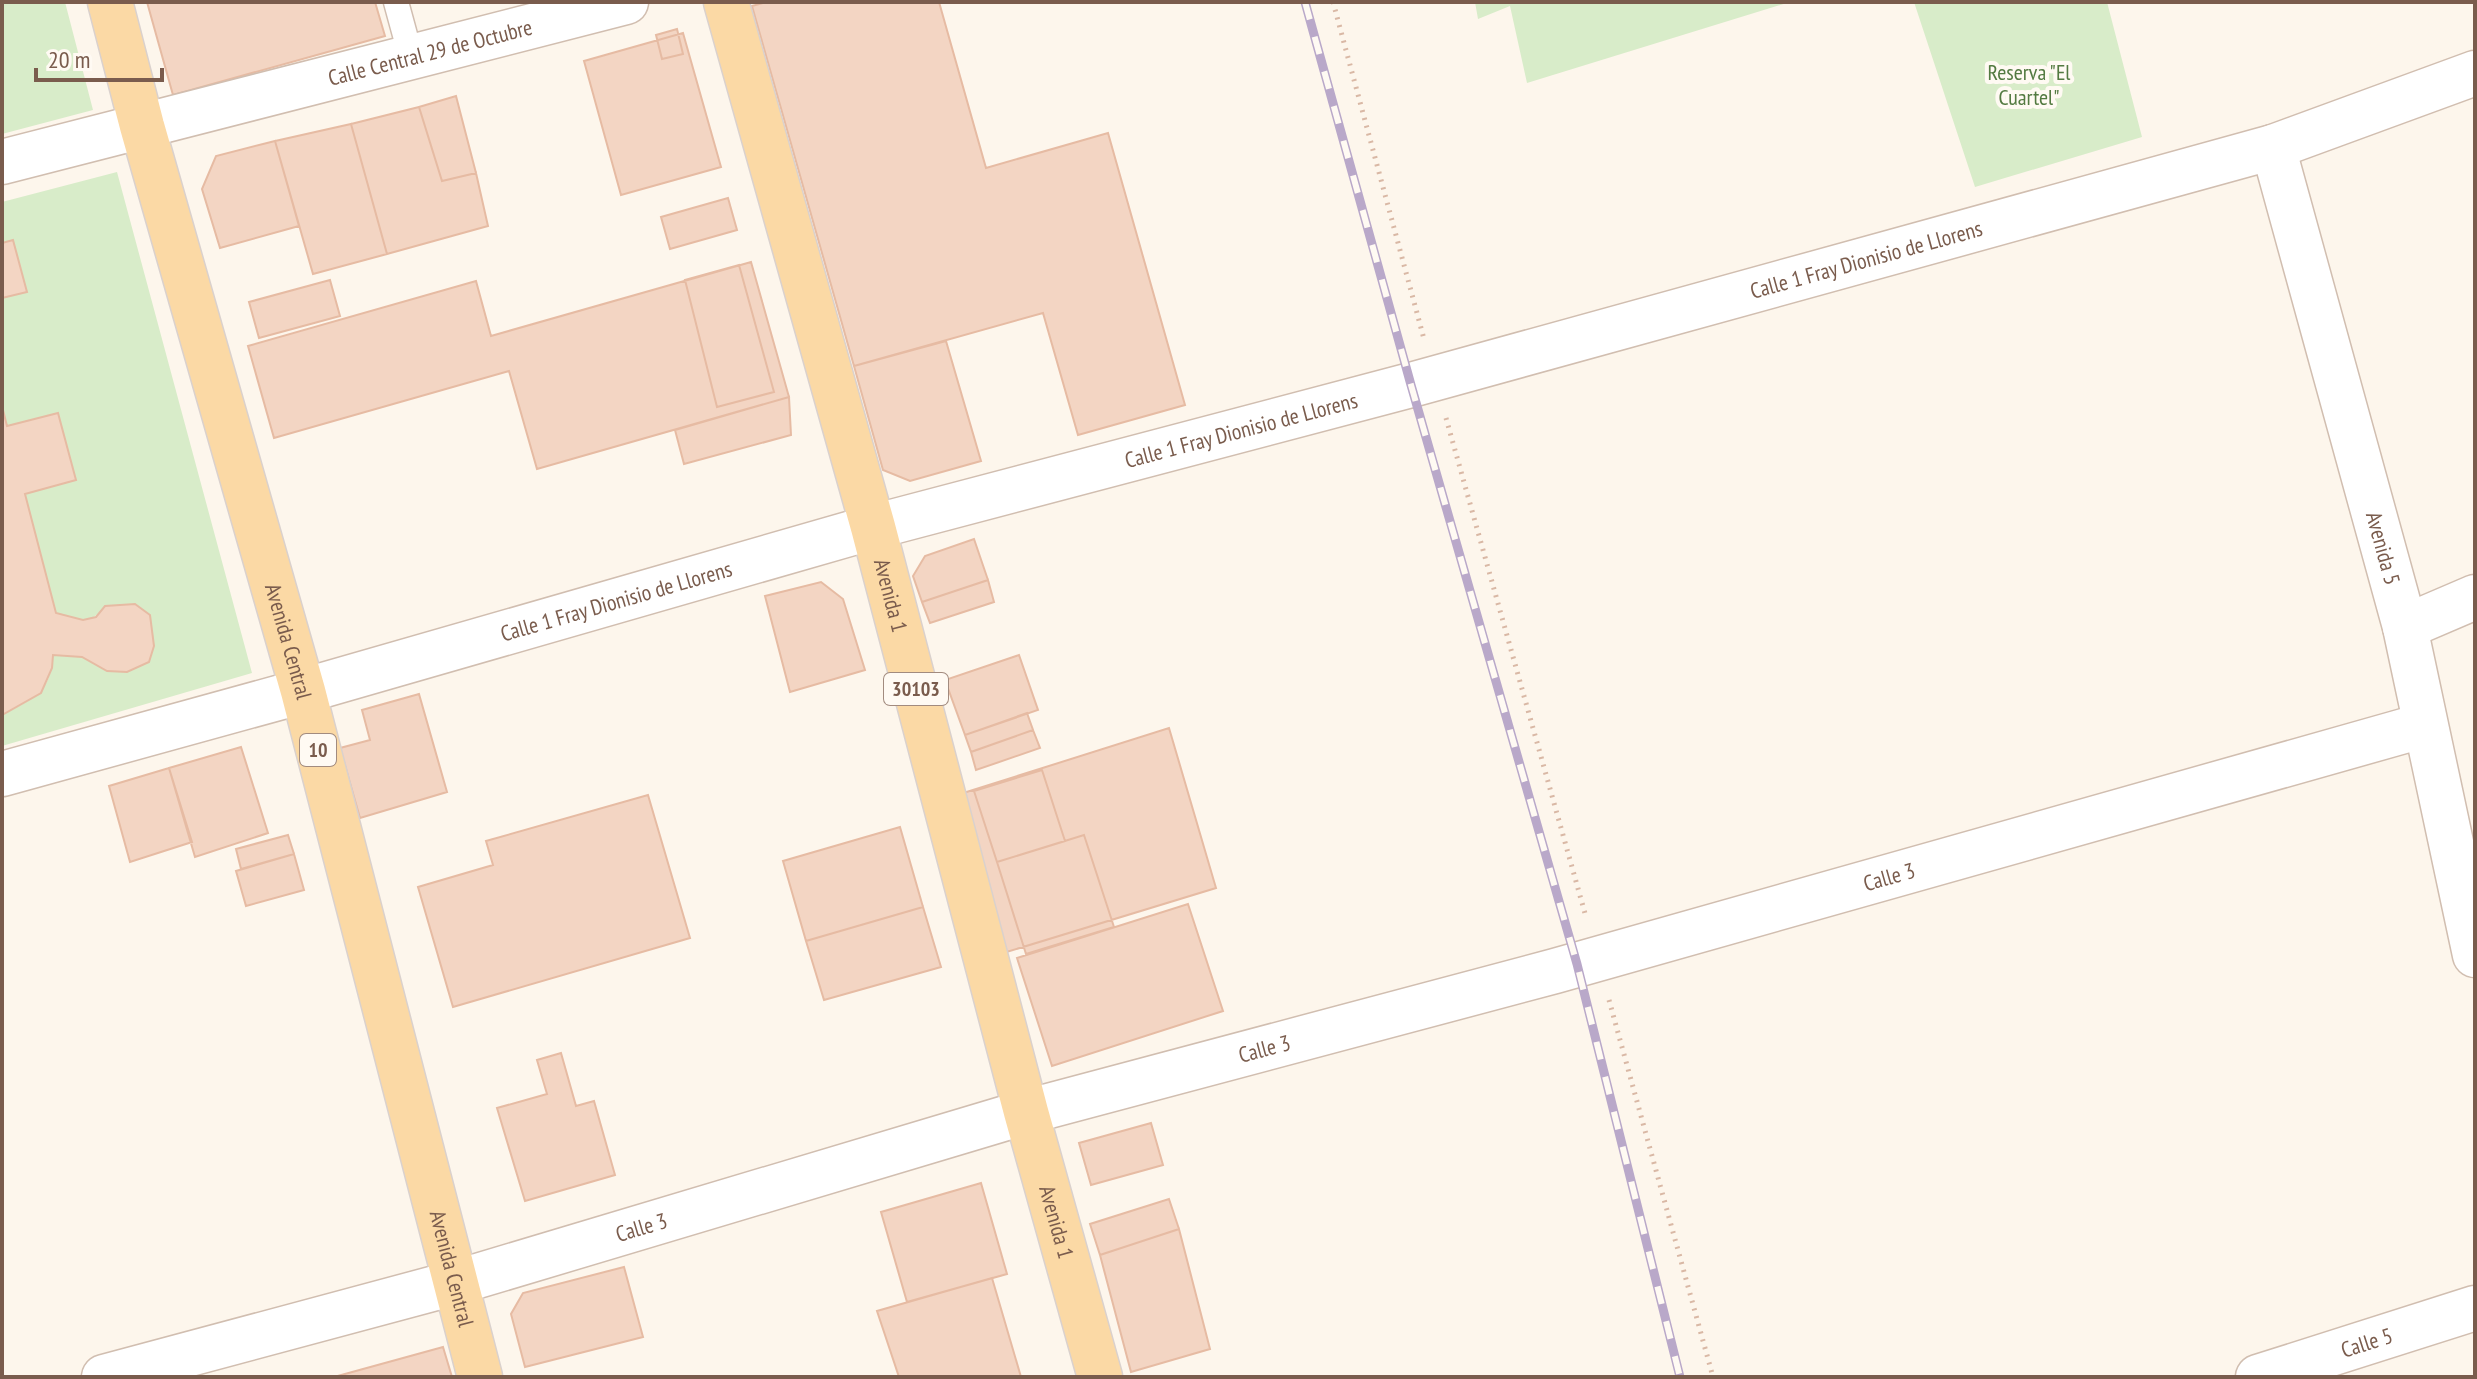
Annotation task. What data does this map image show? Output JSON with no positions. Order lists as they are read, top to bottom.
{
  "streets": {
    "main road": [
      "Avenida 1",
      "Avenida Central",
      "30103",
      "10"
    ],
    "street": [
      "Calle Central 29 de Octubre",
      "Calle 1 Fray Dionisio de Llorens",
      "Avenida 5",
      "Calle 3",
      "Calle 5"
    ]
  },
  "crossings": [
    ["Calle Central 29 de Octubre", "Avenida Central"],
    ["Calle 1 Fray Dionisio de Llorens", "Avenida 5"],
    ["Calle 1 Fray Dionisio de Llorens", "Avenida 1"],
    ["Calle 1 Fray Dionisio de Llorens", "Avenida Central"],
    ["Avenida 5", "Calle 3"],
    ["Avenida 1", "Calle 3"],
    ["Avenida Central", "Calle 3"]
  ],
  "parks": ["Reserva \"El Cuartel\""],
  "scale_bar": "20 m"
}
